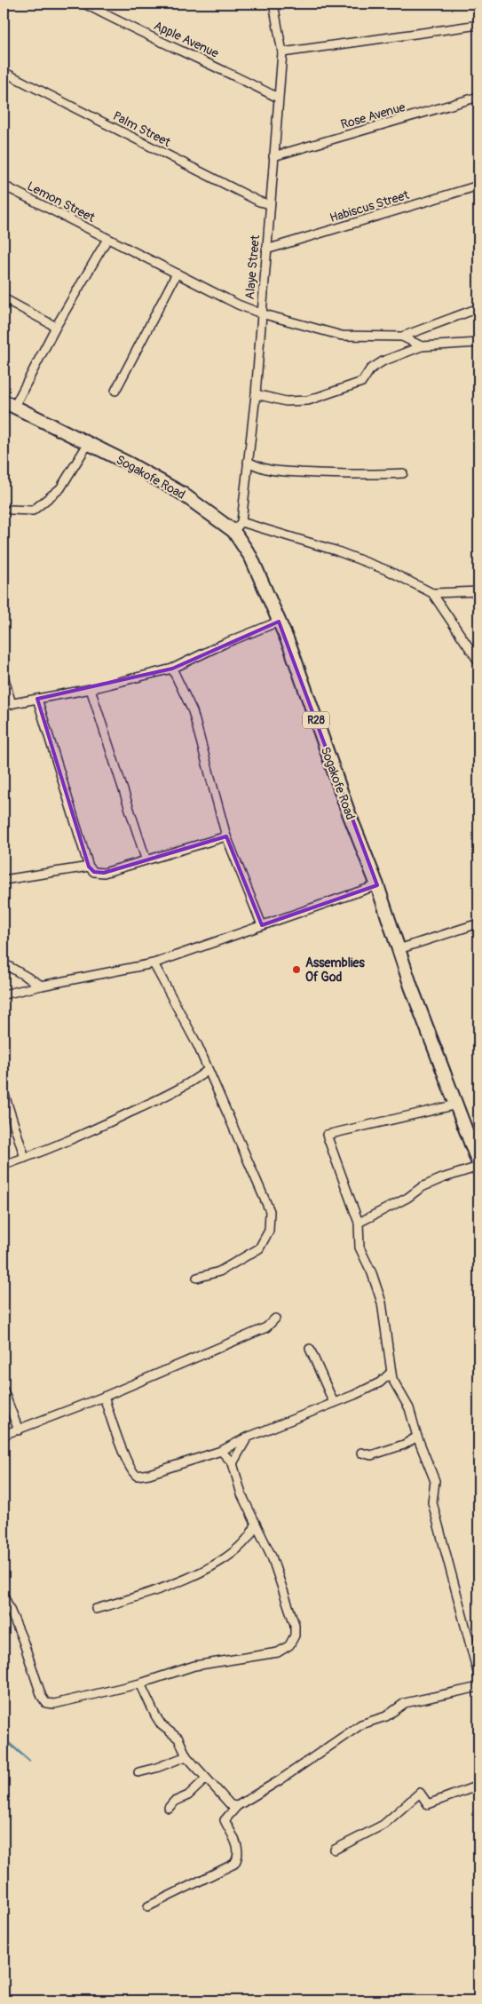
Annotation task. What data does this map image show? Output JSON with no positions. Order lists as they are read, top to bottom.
{
  "streets": {
    "main road": ["Sogakofe Road", "R28"],
    "street": [
      "Apple Avenue",
      "Rose Avenue",
      "Palm Street",
      "Lemon Street",
      "Habiscus Street",
      "Alaye Street"
    ]
  },
  "crossings": [
    ["Apple Avenue", "Alaye Street"],
    ["Rose Avenue", "Alaye Street"],
    ["Palm Street", "Alaye Street"],
    ["Lemon Street", "Alaye Street"],
    ["Habiscus Street", "Alaye Street"],
    ["Alaye Street", "Sogakofe Road"]
  ],
  "places": ["Assemblies Of God"]
}
